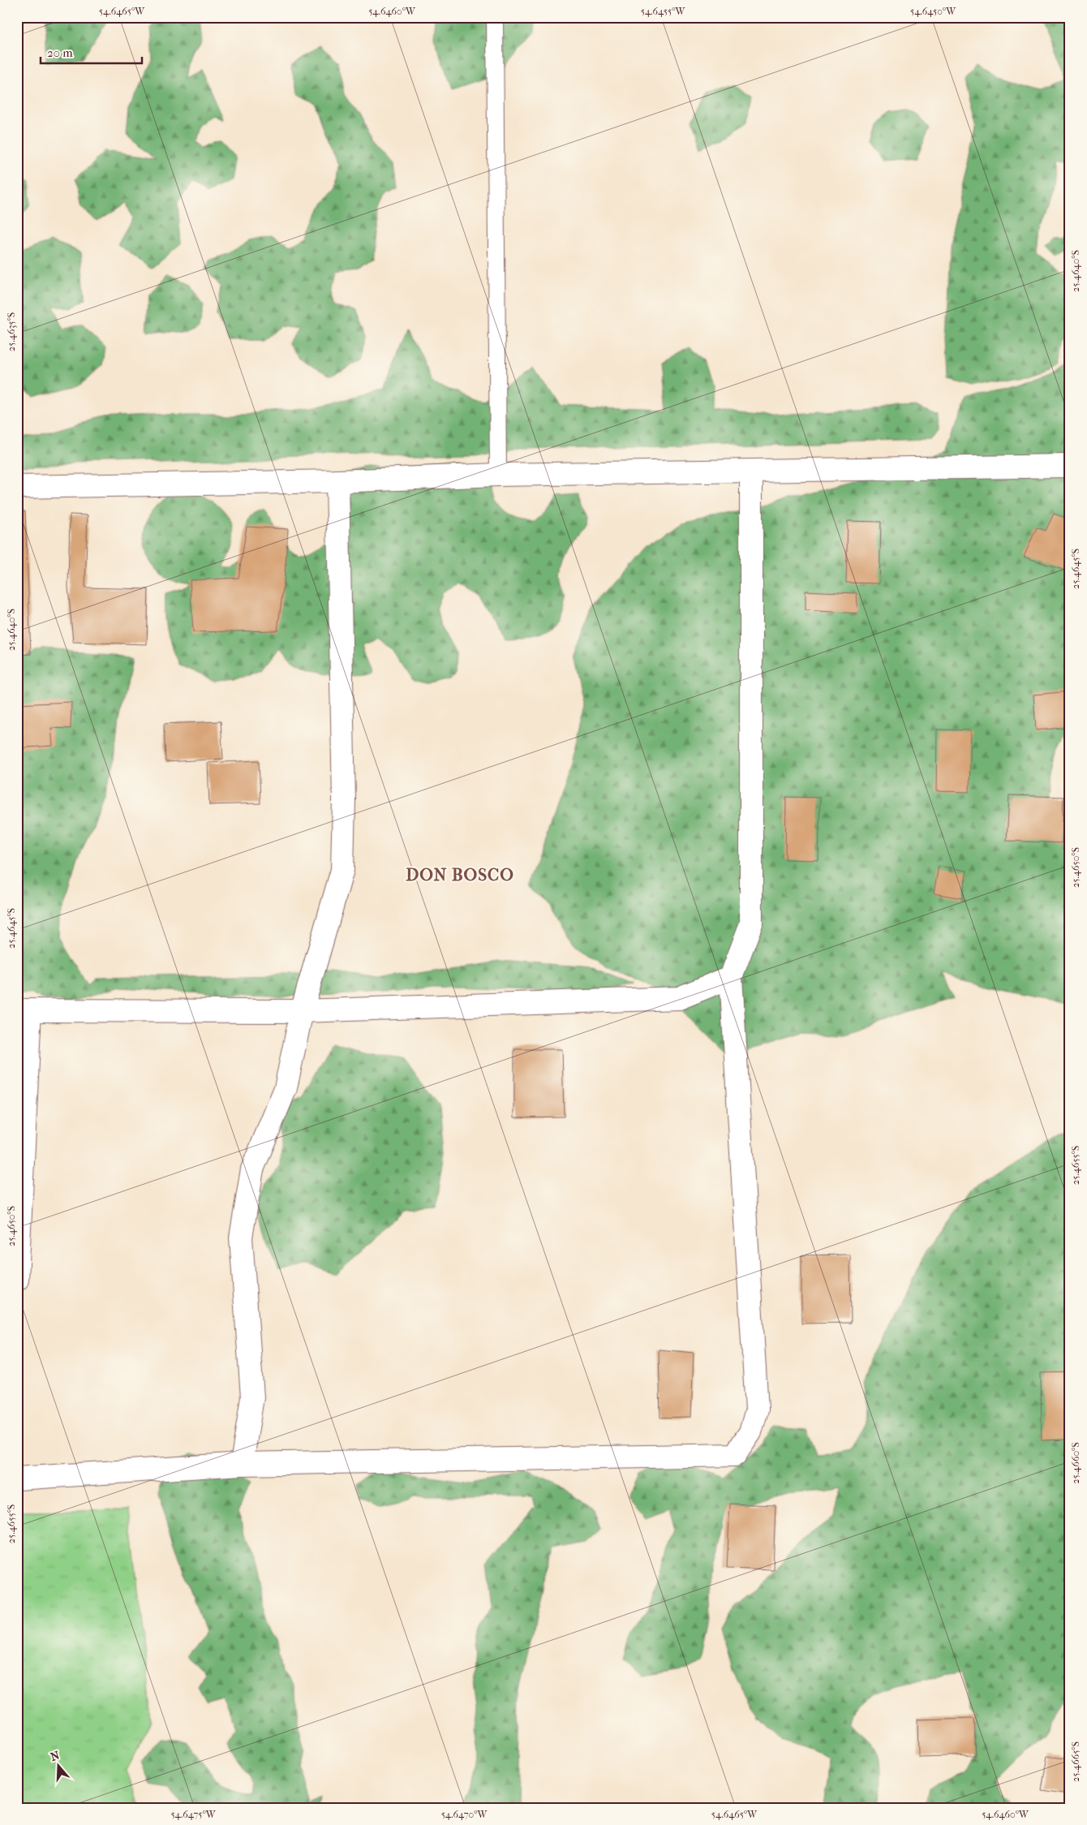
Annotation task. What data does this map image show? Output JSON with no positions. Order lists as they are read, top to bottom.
{
  "districts": ["DON BOSCO"],
  "scale_bar": "20 m",
  "north": "top",
  "coordinates": [
    "54.6465°W",
    "54.6460°W",
    "54.6455°W",
    "54.6450°W",
    "25.4640°S",
    "25.4635°S",
    "25.4645°S",
    "25.4650°S",
    "25.4655°S",
    "25.4660°S",
    "25.4665°S",
    "54.6475°W",
    "54.6470°W"
  ]
}
